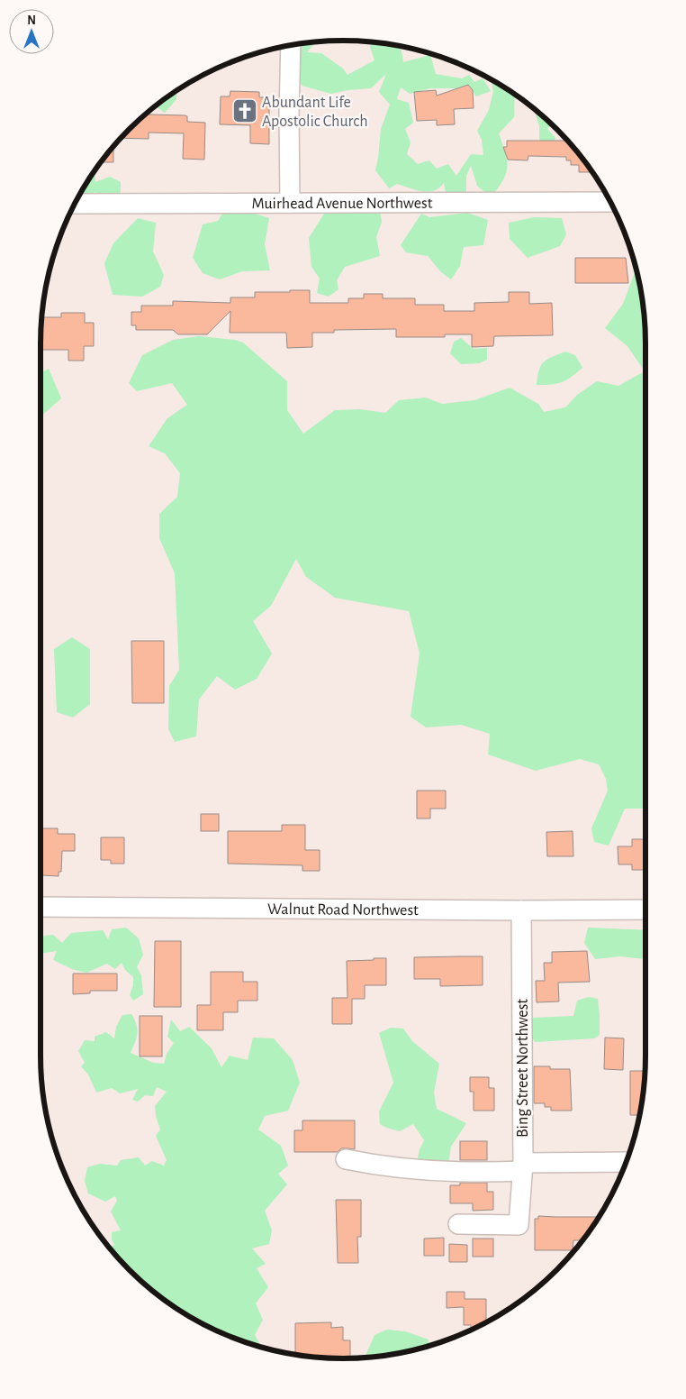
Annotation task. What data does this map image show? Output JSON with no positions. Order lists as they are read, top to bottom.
{
  "streets": {
    "street": ["Muirhead Avenue Northwest", "Walnut Road Northwest", "Bing Street Northwest"]
  },
  "crossings": [
    ["Walnut Road Northwest", "Bing Street Northwest"]
  ],
  "places": {
    "church": ["Abundant Life Apostolic Church"]
  },
  "north": "top"
}
